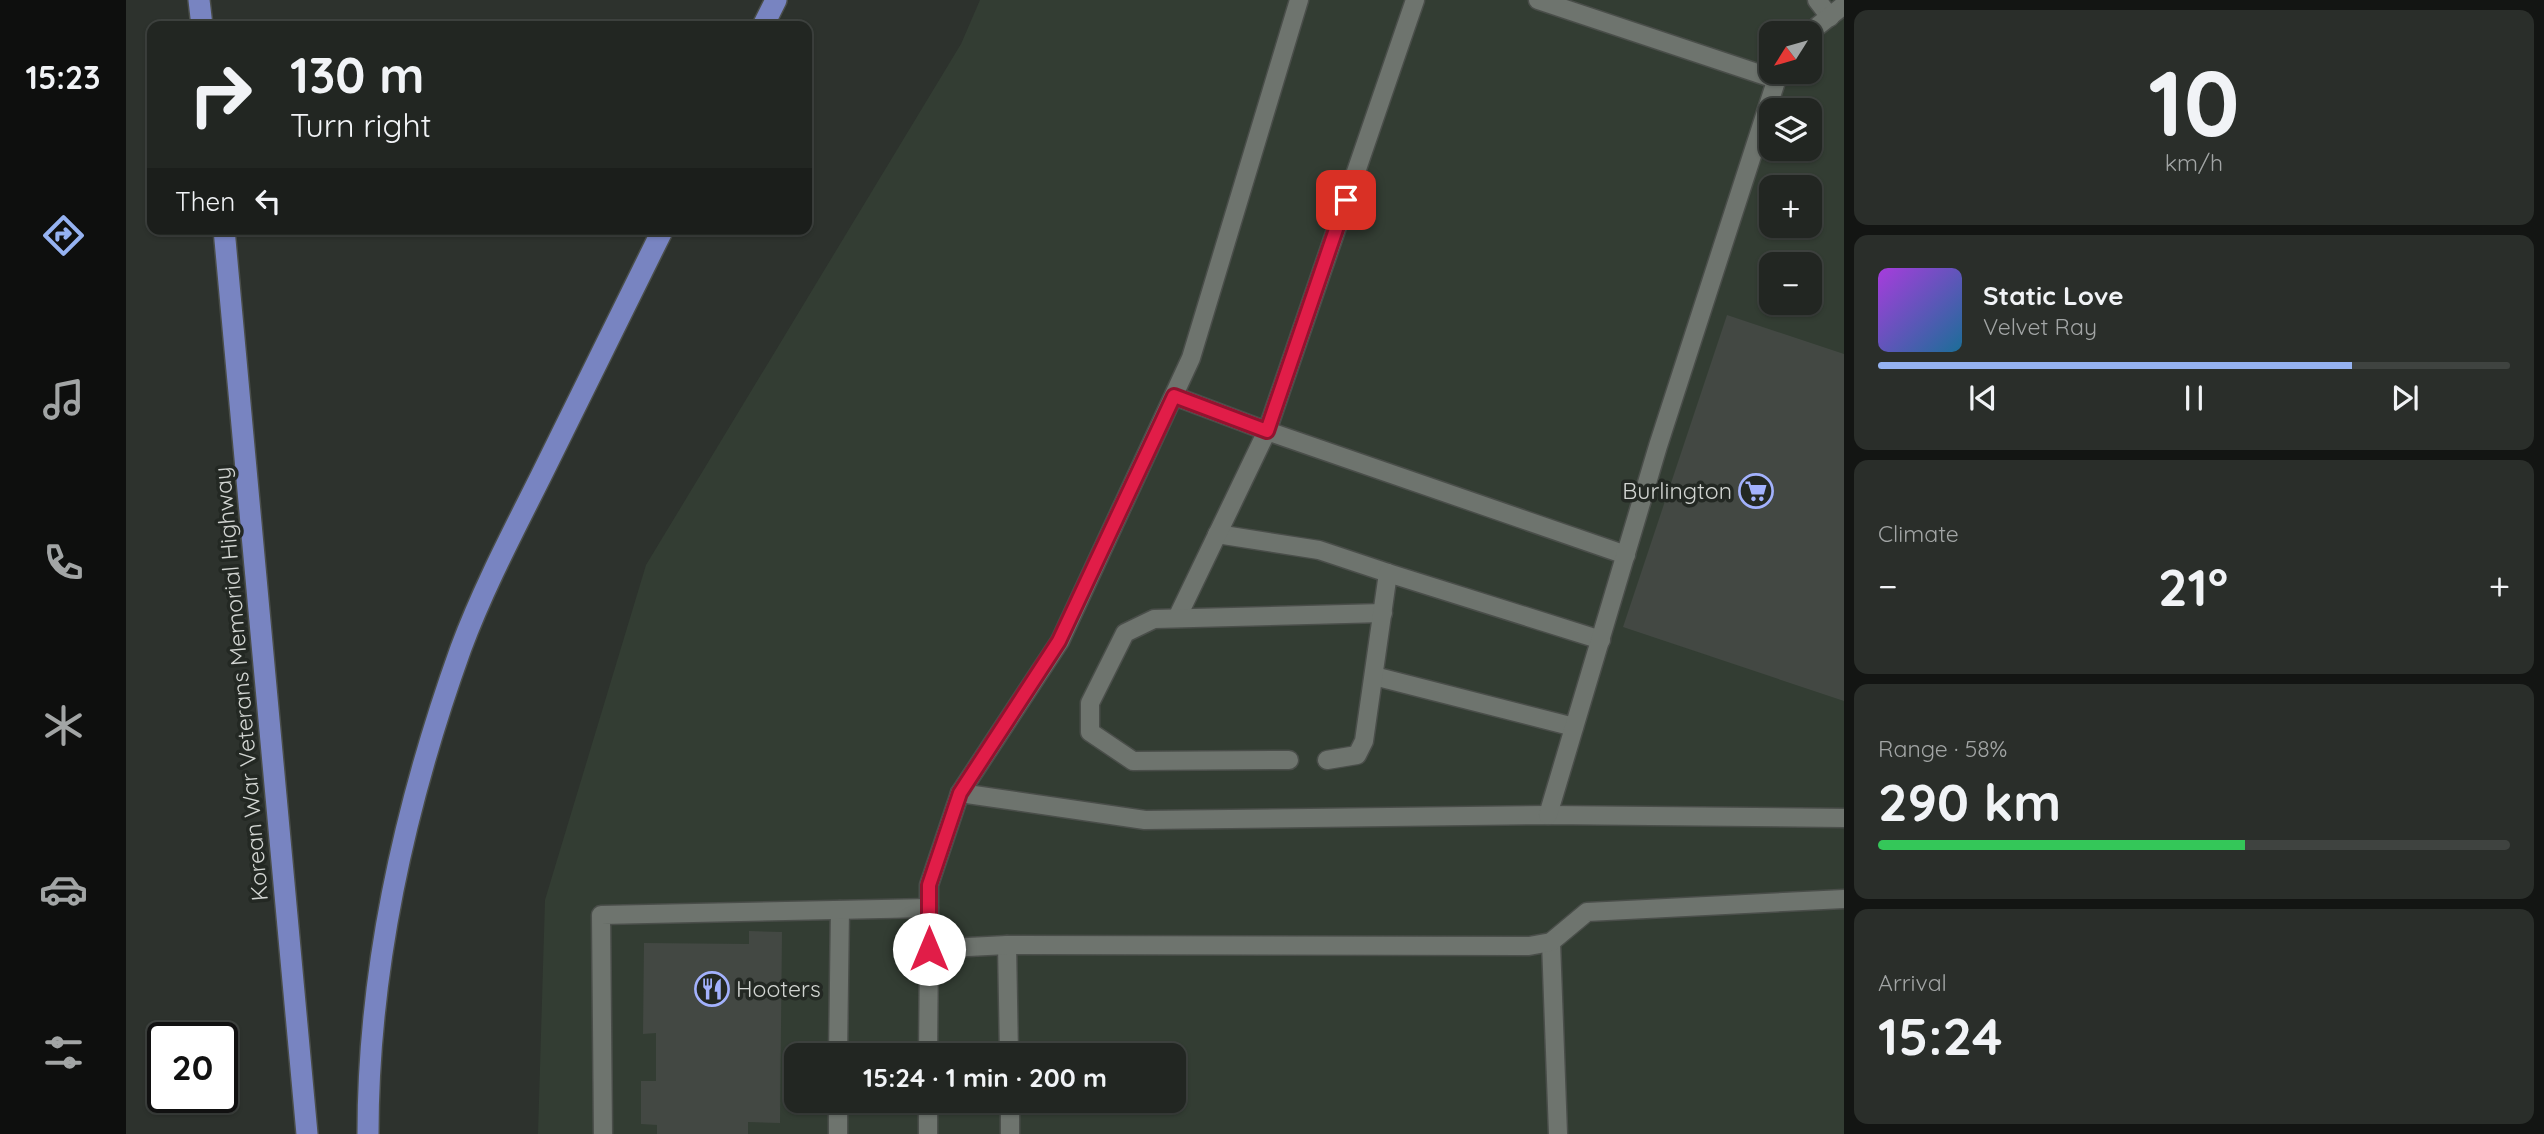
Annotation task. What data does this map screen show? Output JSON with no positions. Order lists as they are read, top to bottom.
{
  "streets": {
    "highway": ["Korean War Veterans Memorial Highway"]
  },
  "places": {
    "supermarket": ["Burlington"],
    "restaurant": ["Hooters"]
  },
  "north": "bottom left",
  "page": {
    "tabs": "15:23",
    "tile": [
      ["10", "km/h"],
      "Climate",
      ["Range · 58%", "290 km"],
      ["Arrival", "15:24"]
    ],
    "map_buttons": ["+", "−"],
    "turn": ["130 m", "Turn right"],
    "then": "Then",
    "song": ["Static Love", "Velvet Ray"],
    "heat": ["−", "21°", "+"],
    "limit": "20",
    "trip": "15:24 · 1 min · 200 m"
  }
}
